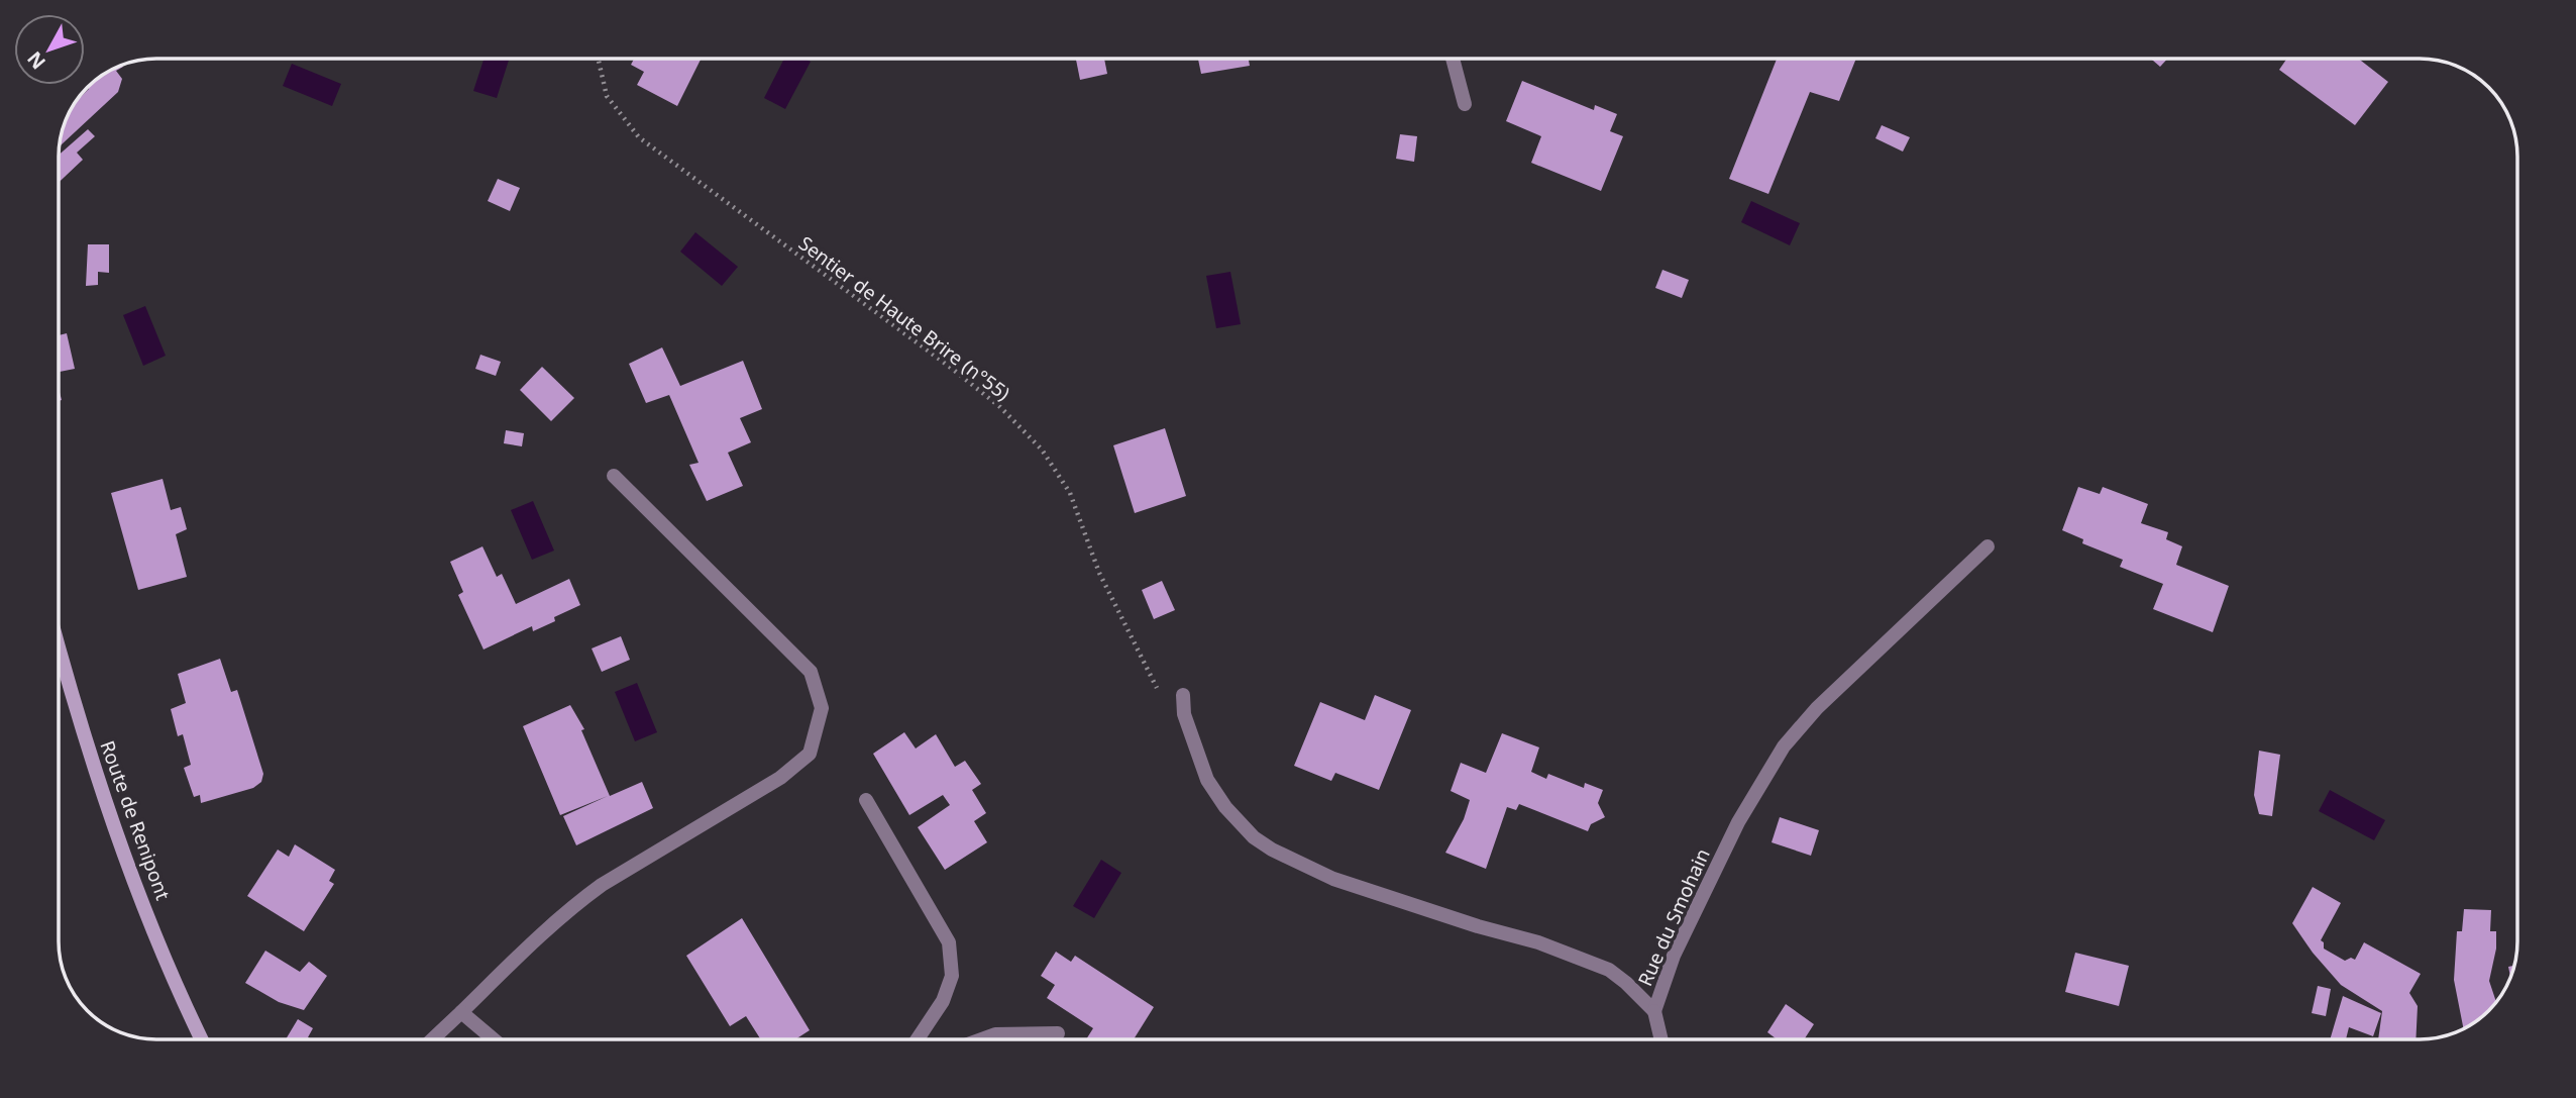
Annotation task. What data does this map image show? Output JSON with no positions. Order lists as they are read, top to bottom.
{
  "streets": {
    "street": ["Route de Renipont", "Rue du Smohain"],
    "path": ["Sentier de Haute Brire (n°55)"]
  },
  "north": "bottom left"
}
